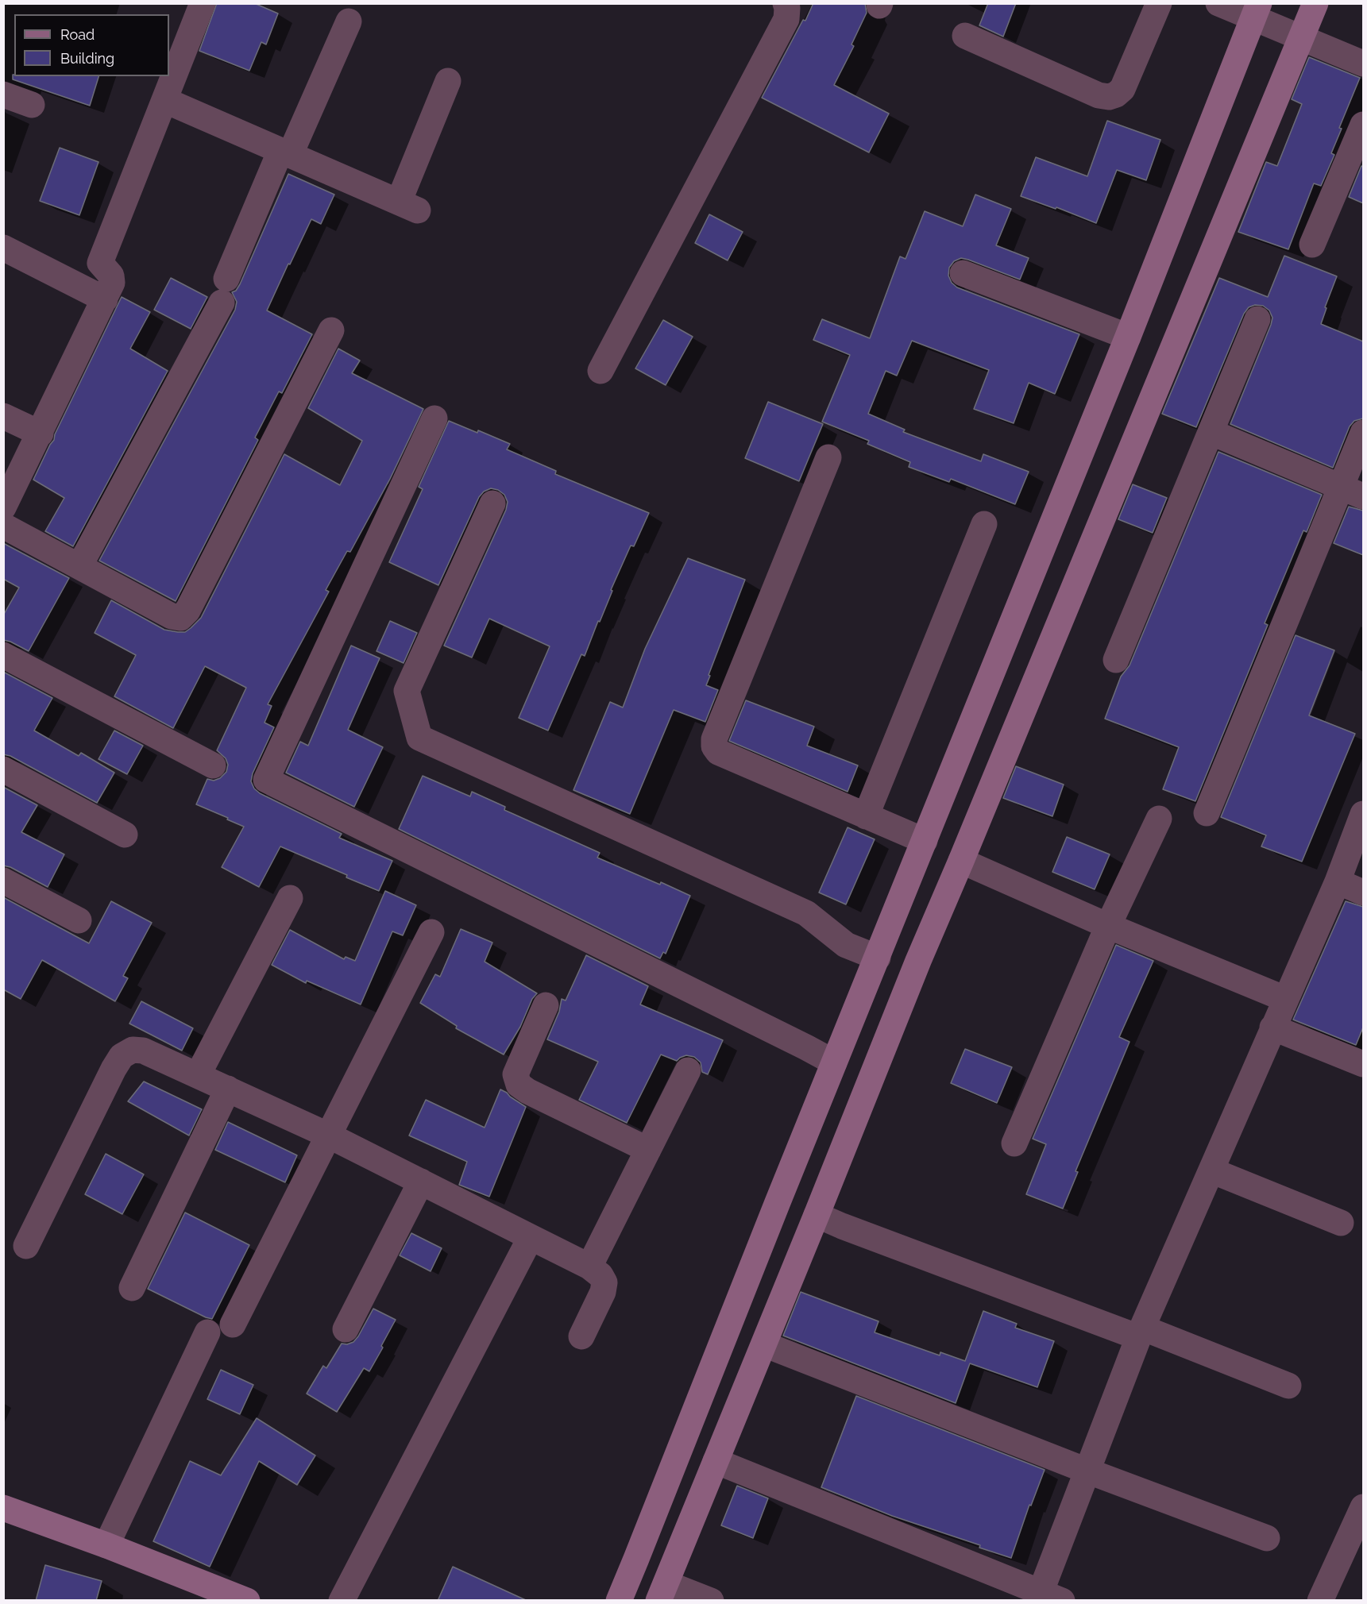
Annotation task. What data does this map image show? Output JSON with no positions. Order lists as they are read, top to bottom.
{
  "legend": ["Road", "Building"]
}
